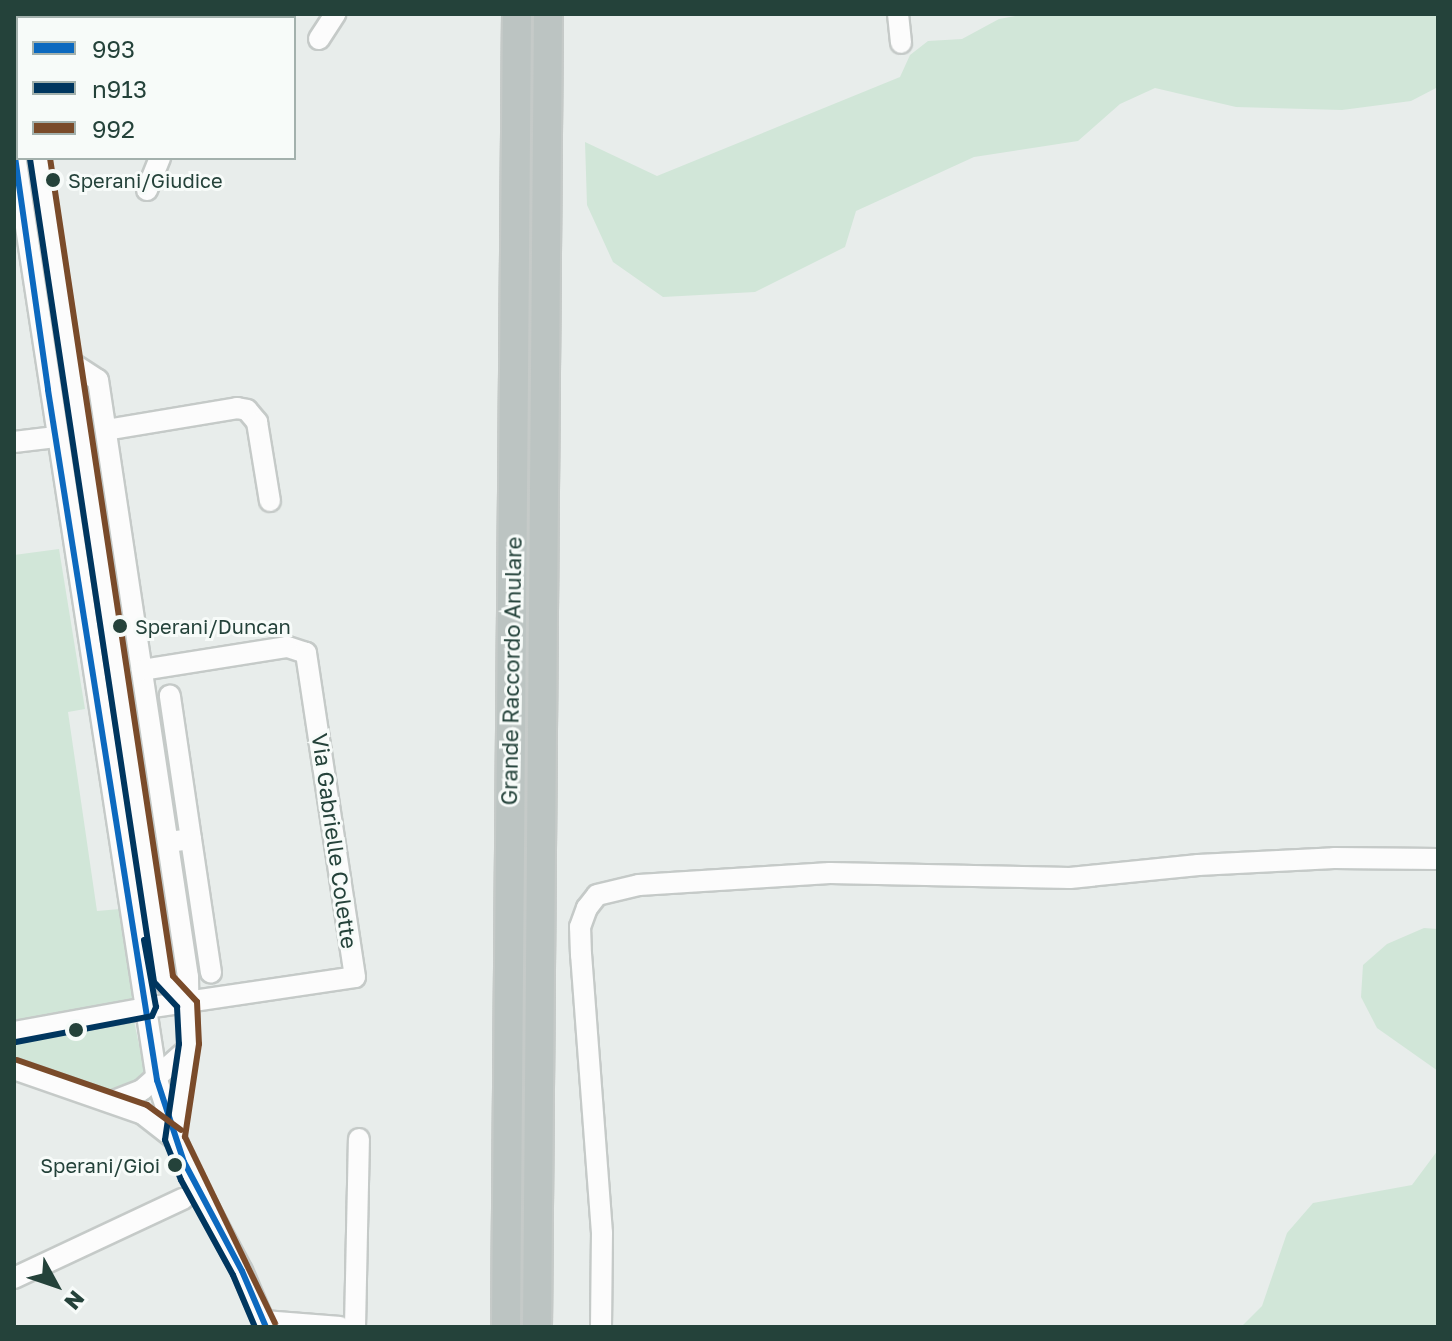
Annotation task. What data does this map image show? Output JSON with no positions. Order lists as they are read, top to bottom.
{
  "streets": {
    "highway": ["Grande Raccordo Anulare"],
    "street": ["Via Gabrielle Colette"]
  },
  "places": ["Sperani/Giudice", "Sperani/Duncan", "Sperani/Gioi"],
  "lines": ["transit line 993", "transit line n913", "transit line 992"],
  "legend": ["993", "n913", "992"],
  "north": "bottom right"
}
